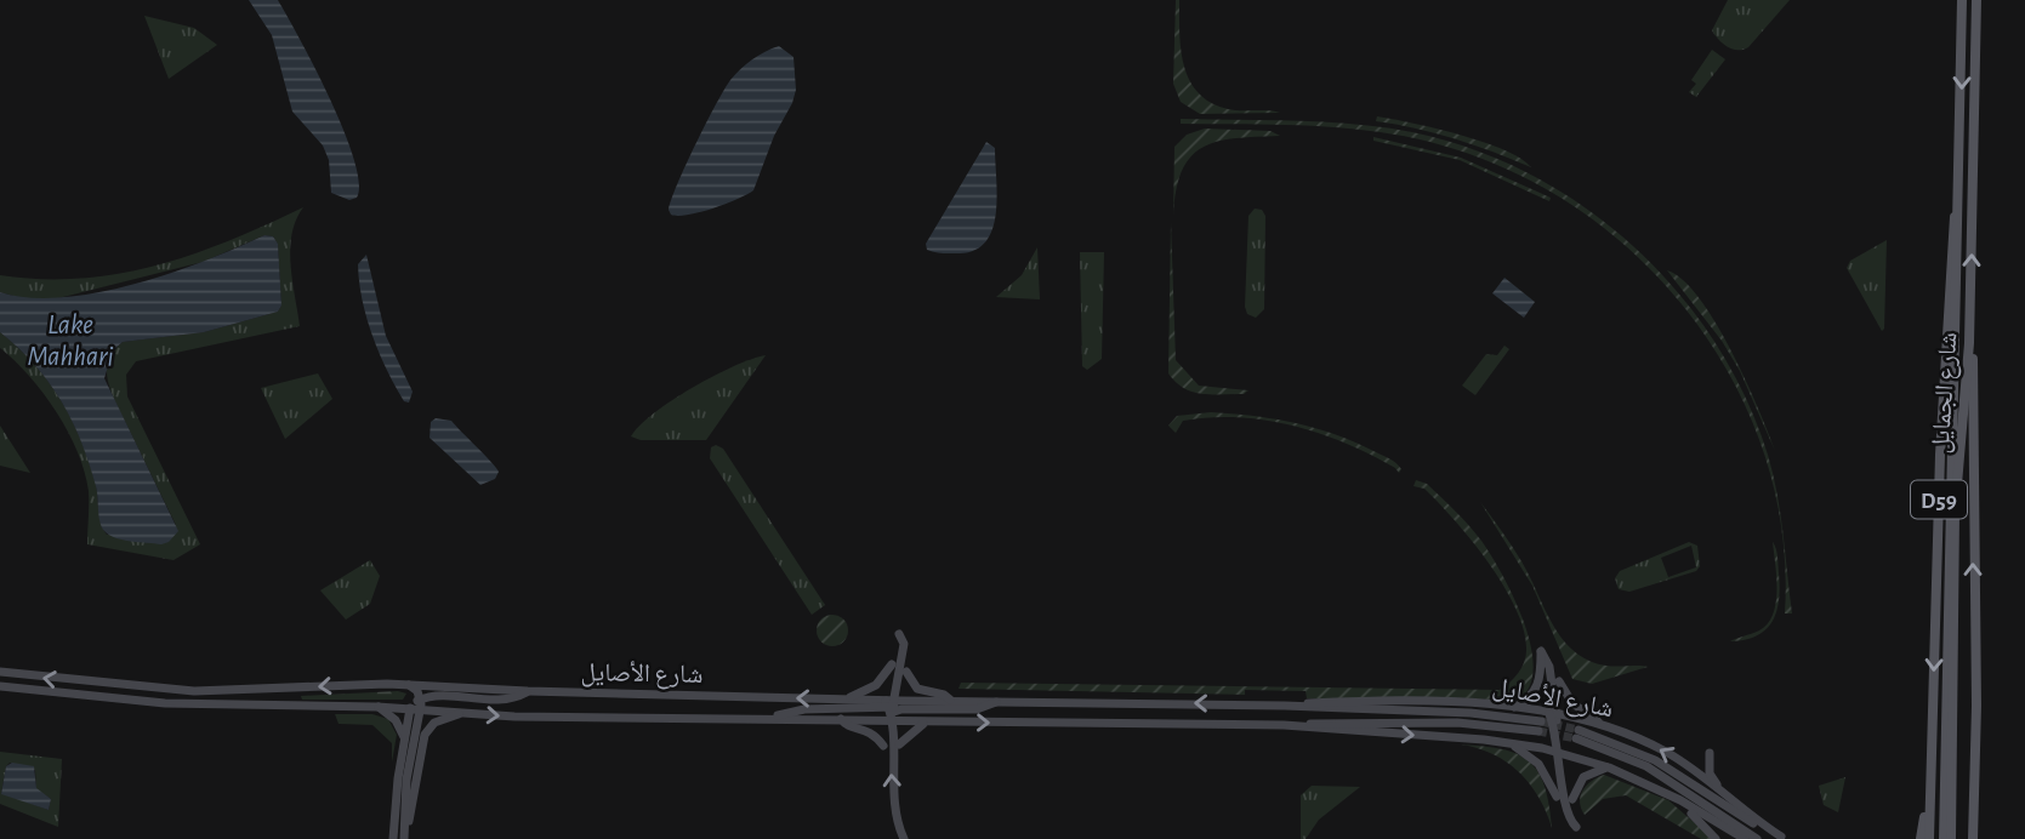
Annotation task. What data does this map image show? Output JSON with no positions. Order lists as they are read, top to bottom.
{
  "streets": {
    "main road": ["شارع الجمايل", "D59", "شارع الأصايل"]
  },
  "crossings": [
    ["شارع الجمايل", "D59"]
  ],
  "water": ["Lake Mahhari"]
}
